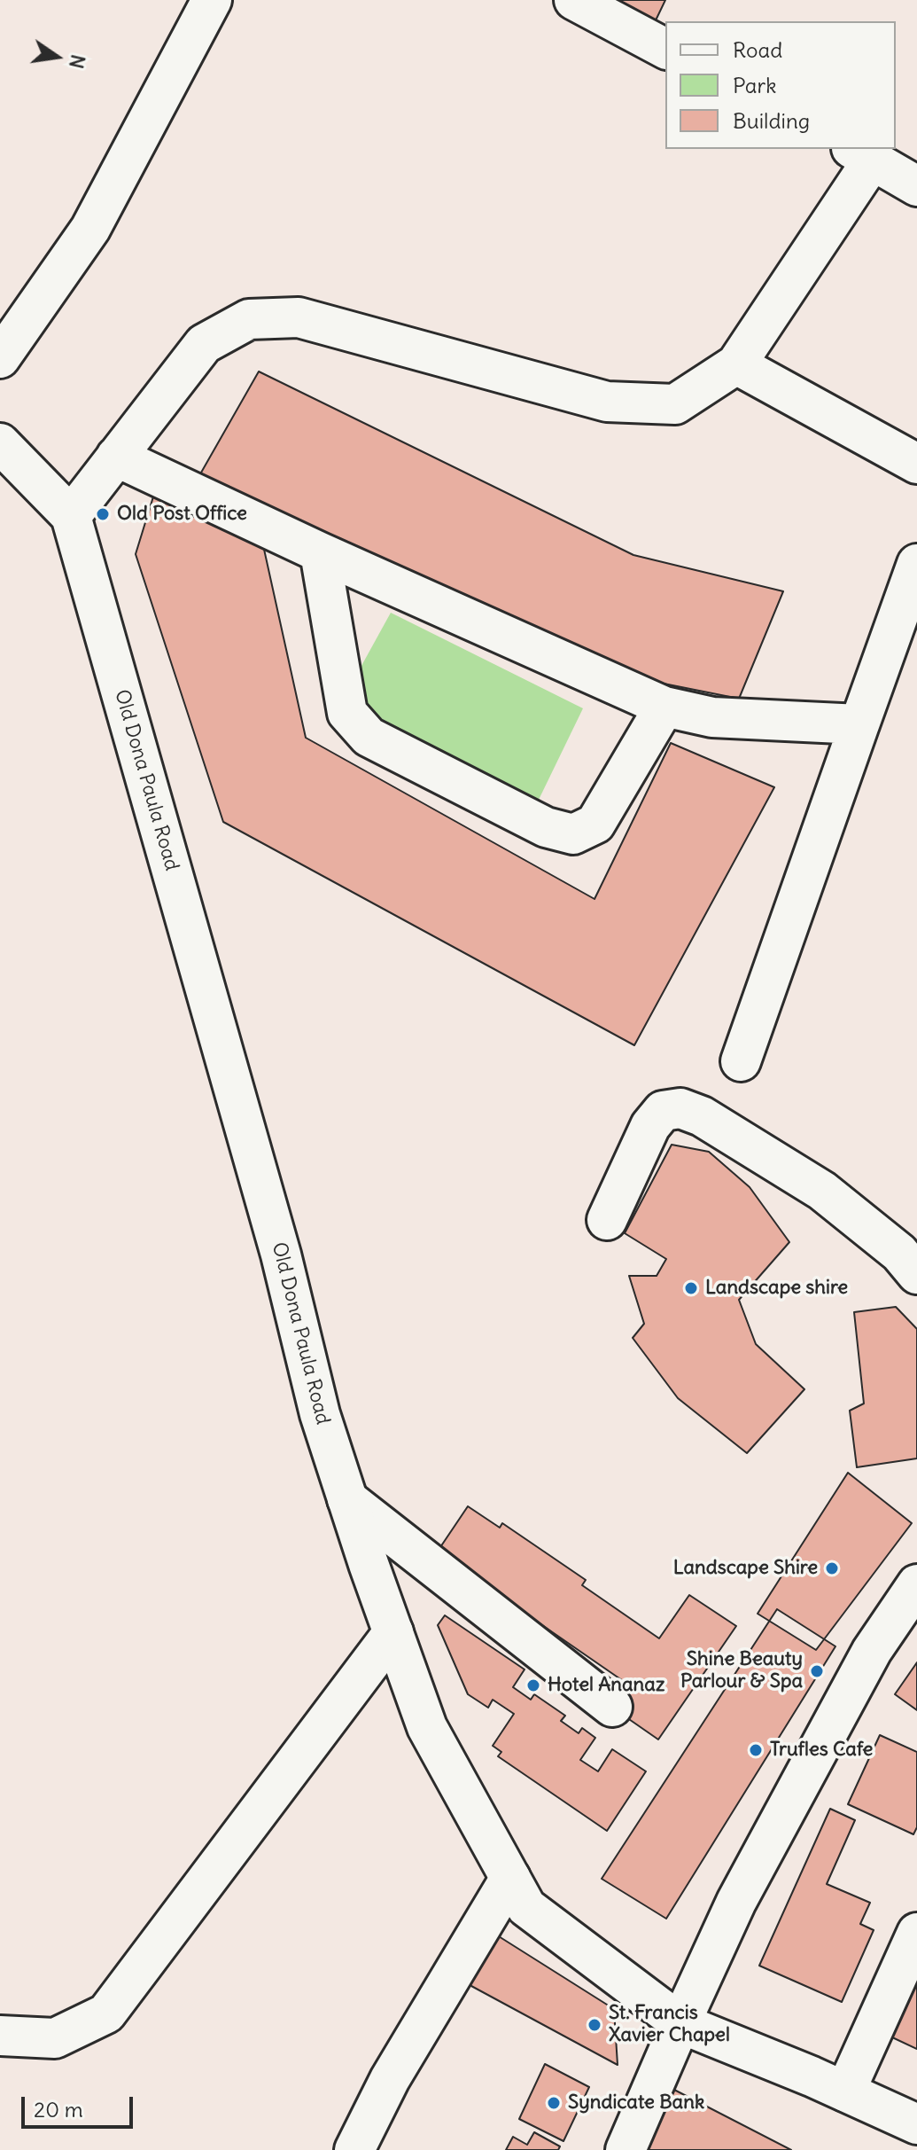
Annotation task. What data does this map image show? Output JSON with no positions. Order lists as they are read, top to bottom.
{
  "streets": {
    "street": ["Old Dona Paula Road"]
  },
  "places": [
    "Old Post Office",
    "Landscape shire",
    "Landscape Shire",
    "Shine Beauty Parlour & Spa",
    "Hotel Ananaz",
    "Trufles Cafe",
    "St. Francis Xavier Chapel",
    "Syndicate Bank"
  ],
  "legend": ["Road", "Park", "Building"],
  "scale_bar": "20 m",
  "north": "right"
}
